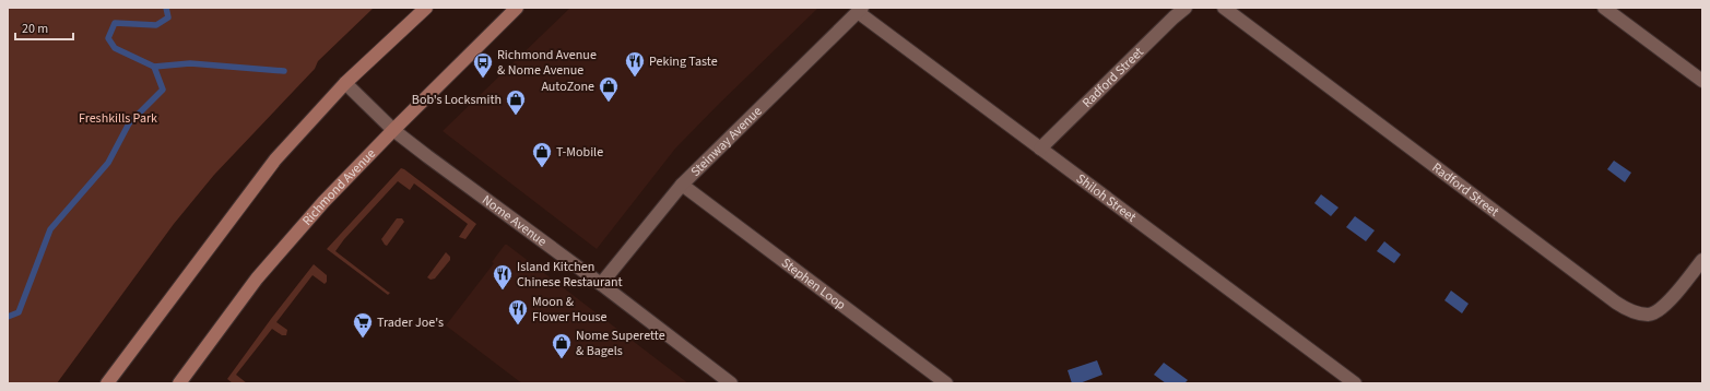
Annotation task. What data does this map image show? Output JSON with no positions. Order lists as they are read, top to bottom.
{
  "streets": {
    "main road": ["Richmond Avenue"],
    "street": [
      "Radford Street",
      "Steinway Avenue",
      "Shiloh Street",
      "Nome Avenue",
      "Stephen Loop"
    ]
  },
  "crossings": [
    ["Radford Street", "Shiloh Street"],
    ["Steinway Avenue", "Shiloh Street"],
    ["Steinway Avenue", "Nome Avenue"],
    ["Steinway Avenue", "Stephen Loop"],
    ["Richmond Avenue", "Nome Avenue"]
  ],
  "parks": ["Freshkills Park"],
  "places": {
    "restaurant": ["Peking Taste", "Island Kitchen Chinese Restaurant", "Moon & Flower House"],
    "bus stop": ["Richmond Avenue & Nome Avenue"],
    "shop": [
      "AutoZone",
      "Bob's Locksmith",
      "T-Mobile",
      "Nome Superette & Bagels"
    ],
    "supermarket": ["Trader Joe's"]
  },
  "scale_bar": "20 m"
}
